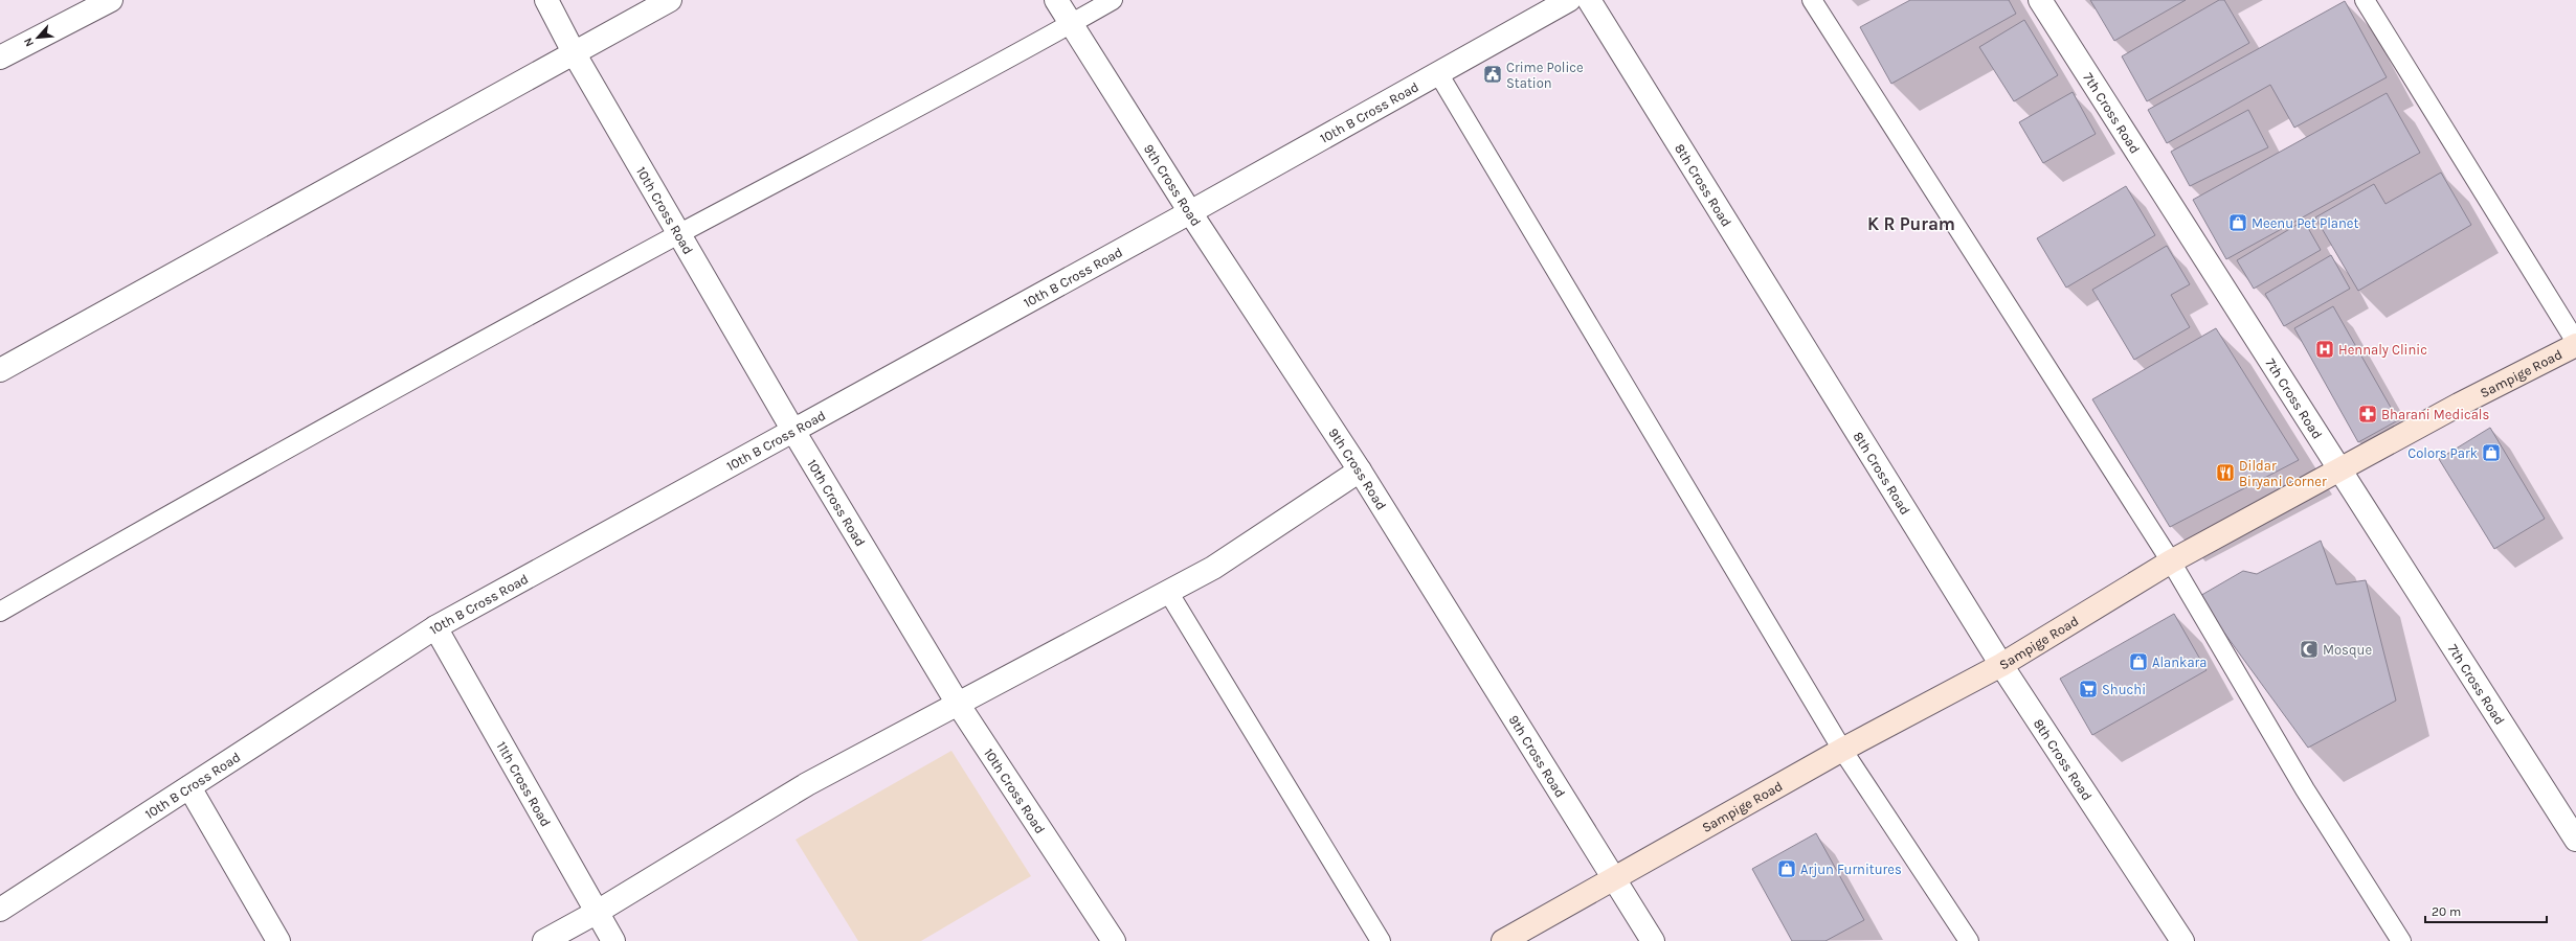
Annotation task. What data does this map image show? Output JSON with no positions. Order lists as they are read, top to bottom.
{
  "streets": {
    "street": [
      "10th B Cross Road",
      "7th Cross Road",
      "9th Cross Road",
      "8th Cross Road",
      "10th Cross Road",
      "Sampige Road",
      "11th Cross Road"
    ]
  },
  "crossings": [
    ["10th B Cross Road", "9th Cross Road"],
    ["10th B Cross Road", "10th Cross Road"],
    ["10th B Cross Road", "11th Cross Road"],
    ["7th Cross Road", "Sampige Road"],
    ["9th Cross Road", "Sampige Road"],
    ["8th Cross Road", "Sampige Road"]
  ],
  "districts": ["K R Puram"],
  "places": {
    "public building": ["Crime Police Station"],
    "shop": [
      "Meenu Pet Planet",
      "Colors Park",
      "Alankara",
      "Arjun Furnitures"
    ],
    "hospital": ["Hennaly Clinic"],
    "pharmacy": ["Bharani Medicals"],
    "restaurant": ["Dildar Biryani Corner"],
    "mosque": ["Mosque"],
    "supermarket": ["Shuchi"]
  },
  "scale_bar": "20 m",
  "north": "bottom left"
}
